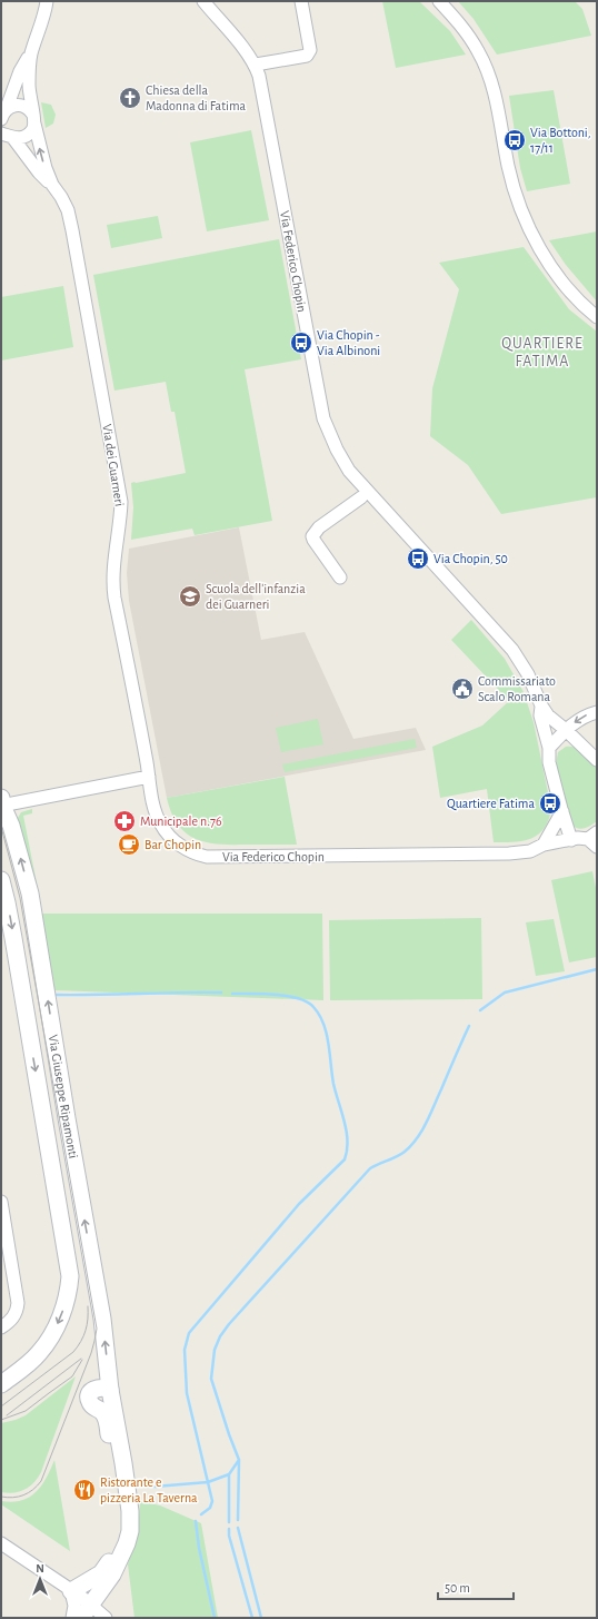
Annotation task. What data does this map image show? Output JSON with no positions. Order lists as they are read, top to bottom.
{
  "streets": {
    "street": ["Via Federico Chopin", "Via dei Guarneri", "Via Giuseppe Ripamonti"]
  },
  "crossings": [
    ["Via Federico Chopin", "Via dei Guarneri"]
  ],
  "districts": ["QUARTIERE FATIMA"],
  "places": {
    "church": ["Chiesa della Madonna di Fatima"],
    "bus stop": [
      "Via Bottoni, 17/11",
      "Via Chopin - Via Albinoni",
      "Via Chopin, 50",
      "Quartiere Fatima"
    ],
    "school or university": ["Scuola dell'infanzia dei Guarneri"],
    "public building": ["Commissariato Scalo Romana"],
    "pharmacy": ["Municipale n.76"],
    "cafe": ["Bar Chopin"],
    "restaurant": ["Ristorante e pizzeria La Taverna"]
  },
  "scale_bar": "50 m",
  "north": "top"
}
